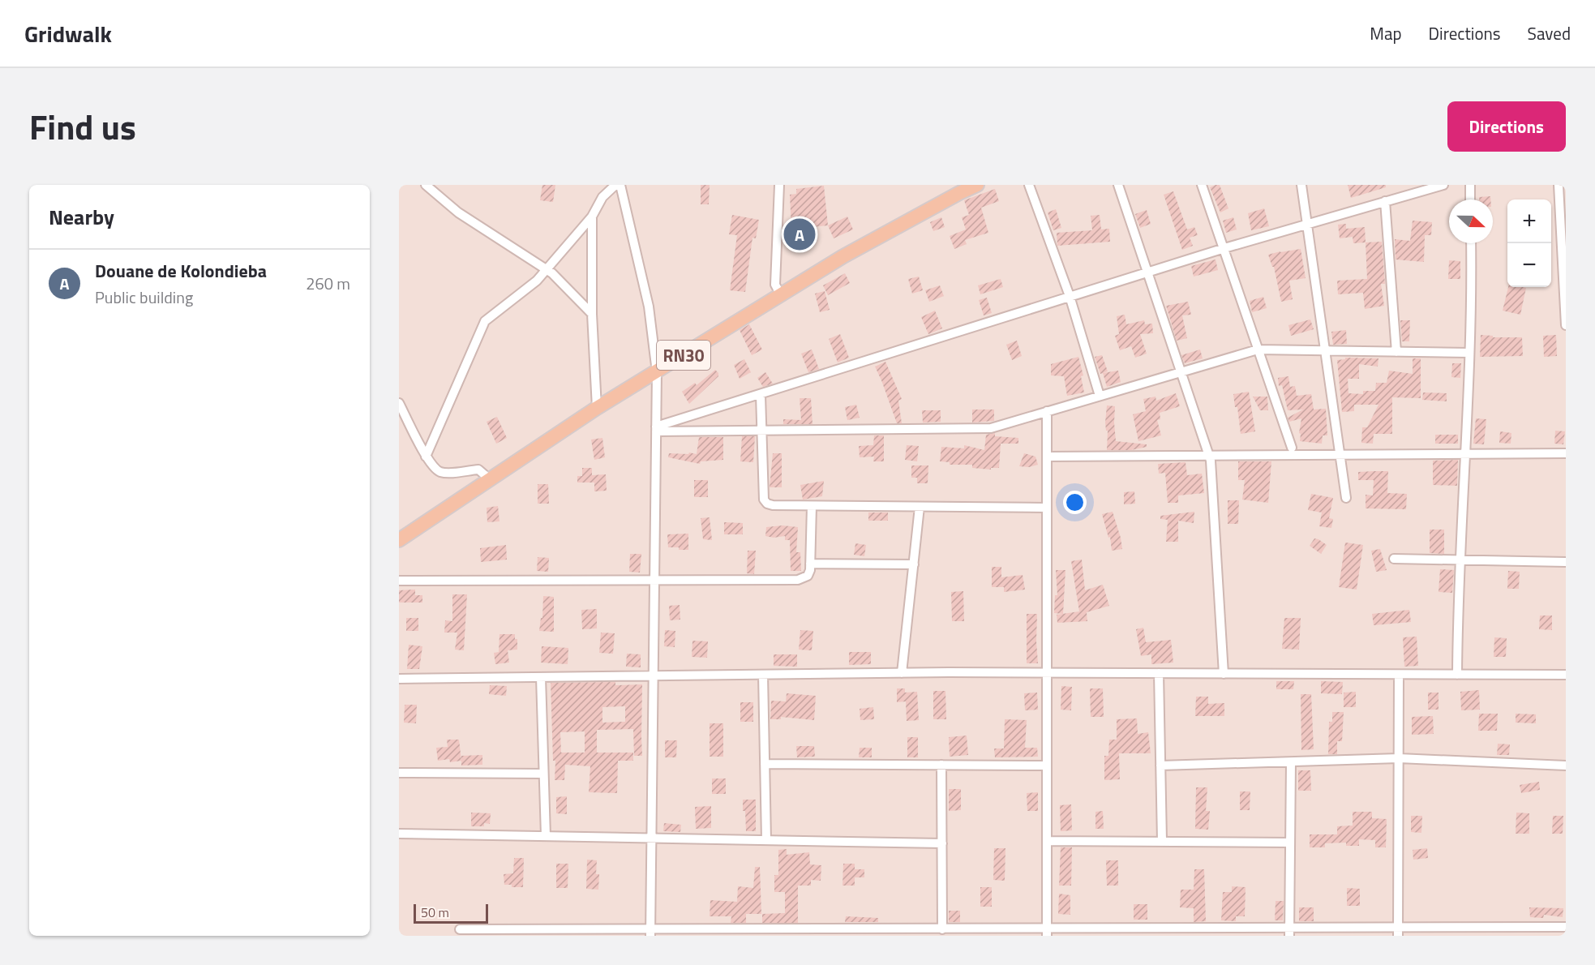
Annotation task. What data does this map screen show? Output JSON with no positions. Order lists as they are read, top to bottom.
{
  "streets": {
    "main road": ["RN30"]
  },
  "scale_bar": "50 m",
  "north": "right",
  "page": {
    "header": "Gridwalk",
    "nav": ["Map", "Directions", "Saved"],
    "title": "Find us",
    "buttons": "Directions",
    "heading": "Nearby",
    "map_buttons": ["+", "−"],
    "pins": "A",
    "list": [
      {
        "mark": "A",
        "name": "Douane de Kolondieba",
        "note": "Public building",
        "value": "260 m"
      }
    ],
    "scale": "50 m"
  }
}
